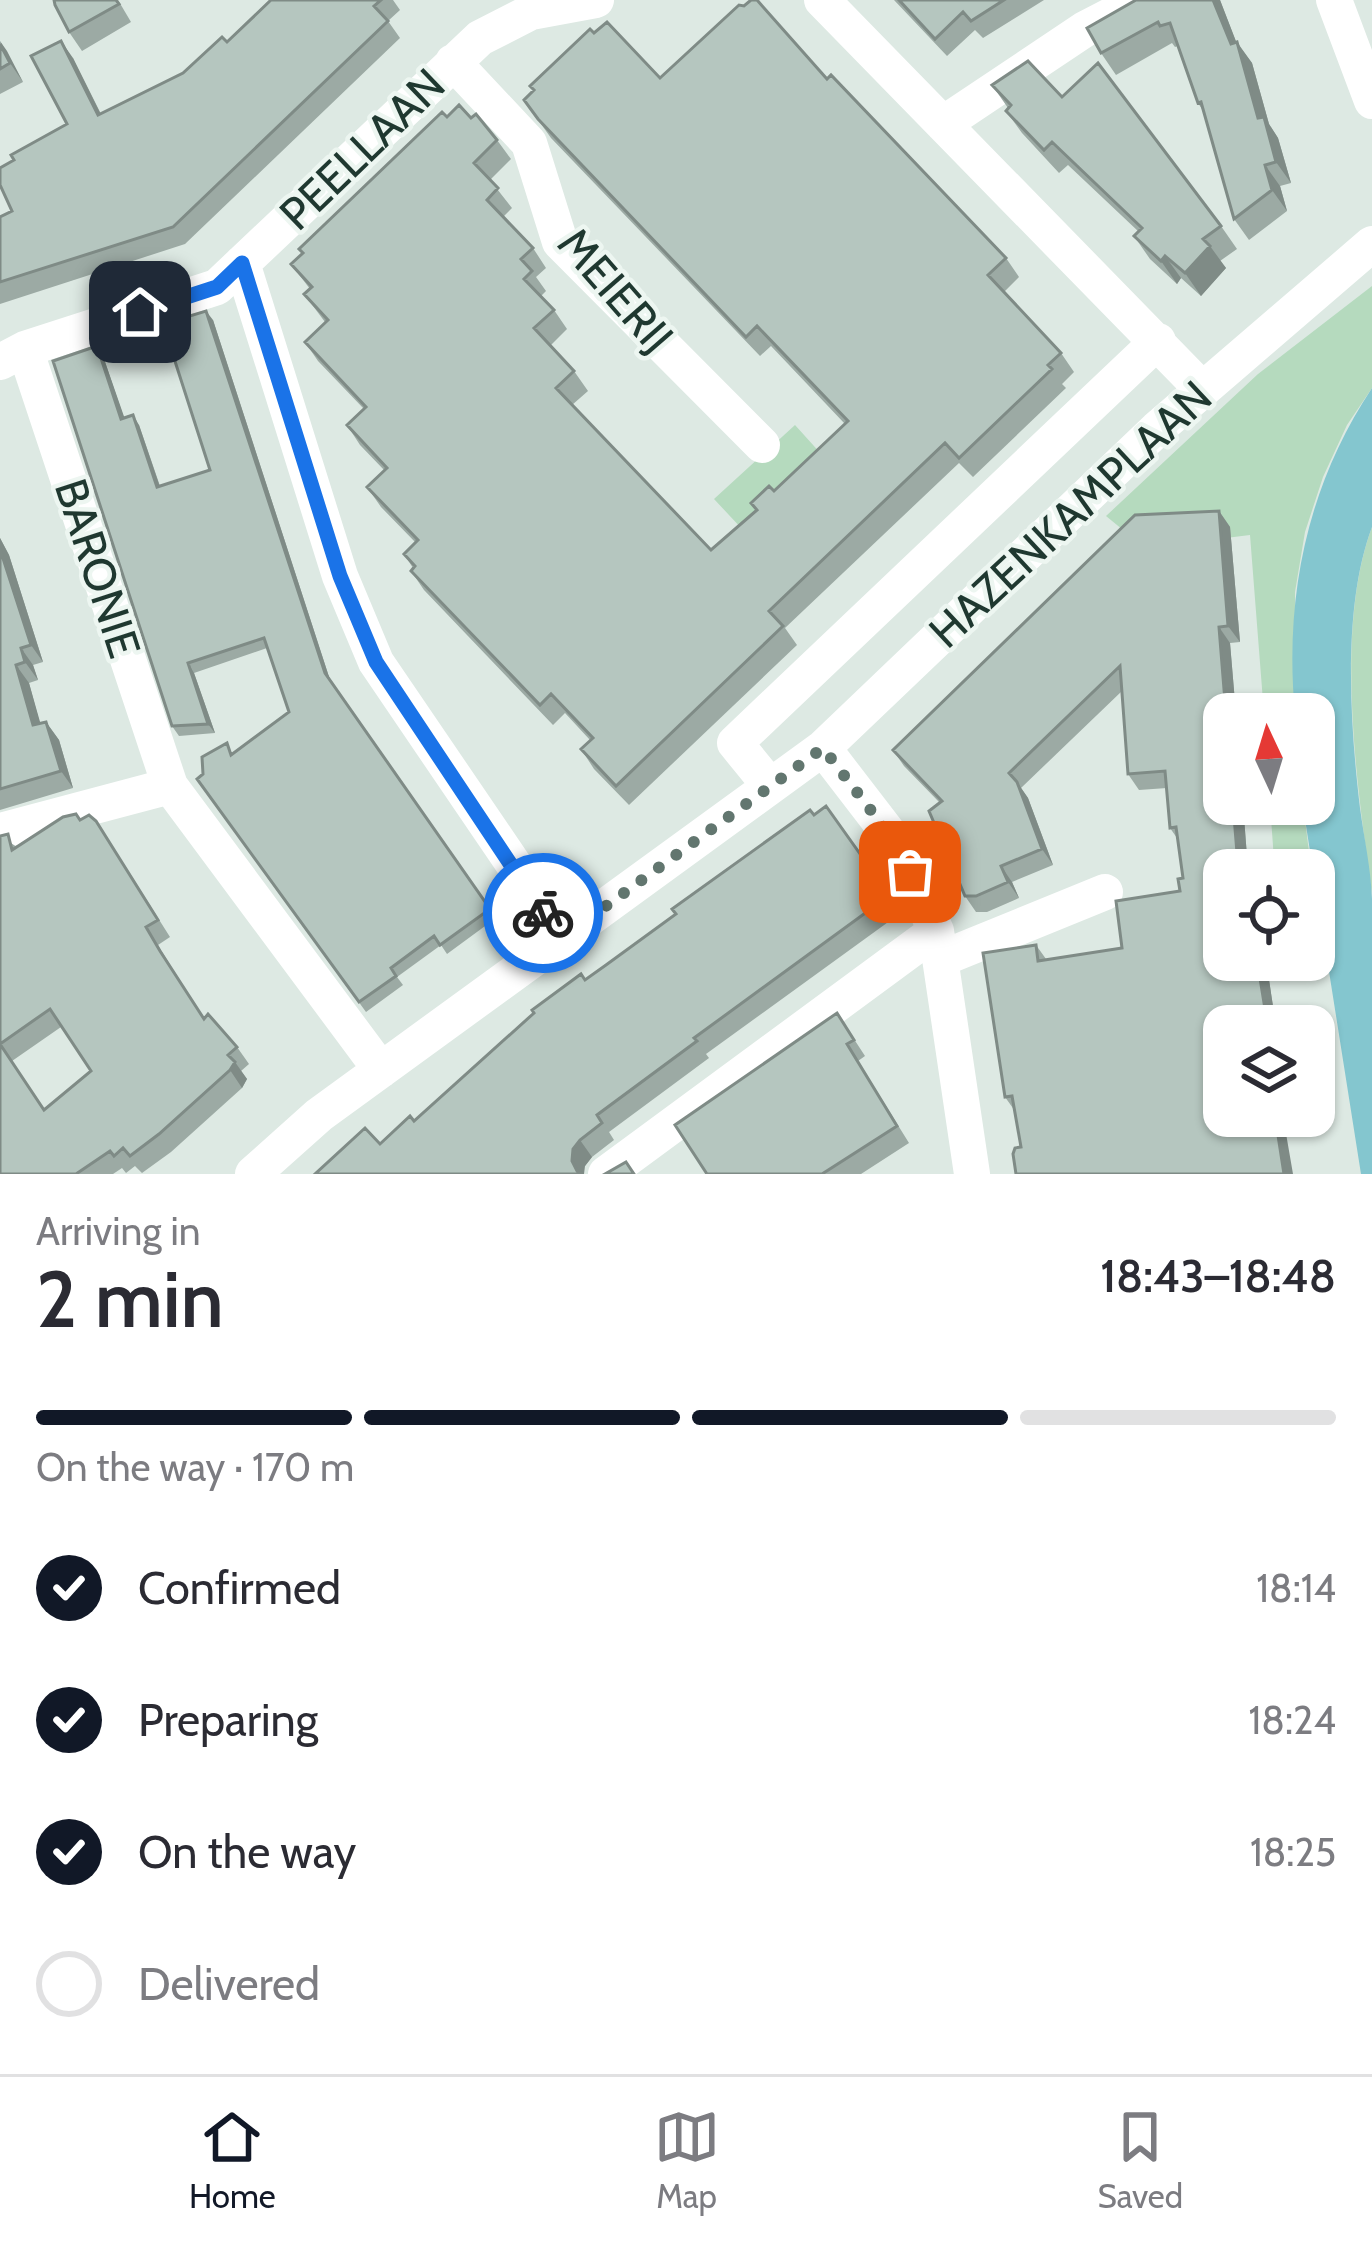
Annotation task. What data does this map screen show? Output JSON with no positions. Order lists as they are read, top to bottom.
{
  "streets": {
    "street": [
      "PEELLAAN",
      "MEIERIJ",
      "HAZENKAMPLAAN",
      "BARONIE"
    ]
  },
  "crossings": [
    ["PEELLAAN", "MEIERIJ"],
    ["PEELLAAN", "BARONIE"],
    ["HAZENKAMPLAAN", "BARONIE"]
  ],
  "north": "top",
  "page": {
    "heading": ["2 min", "Arriving in", "18:43–18:48"],
    "bar": "On the way · 170 m",
    "list": [
      ["Confirmed", "18:14"],
      ["Preparing", "18:24"],
      ["On the way", "18:25"],
      "Delivered"
    ],
    "tabs": ["Home", "Map", "Saved"]
  }
}
